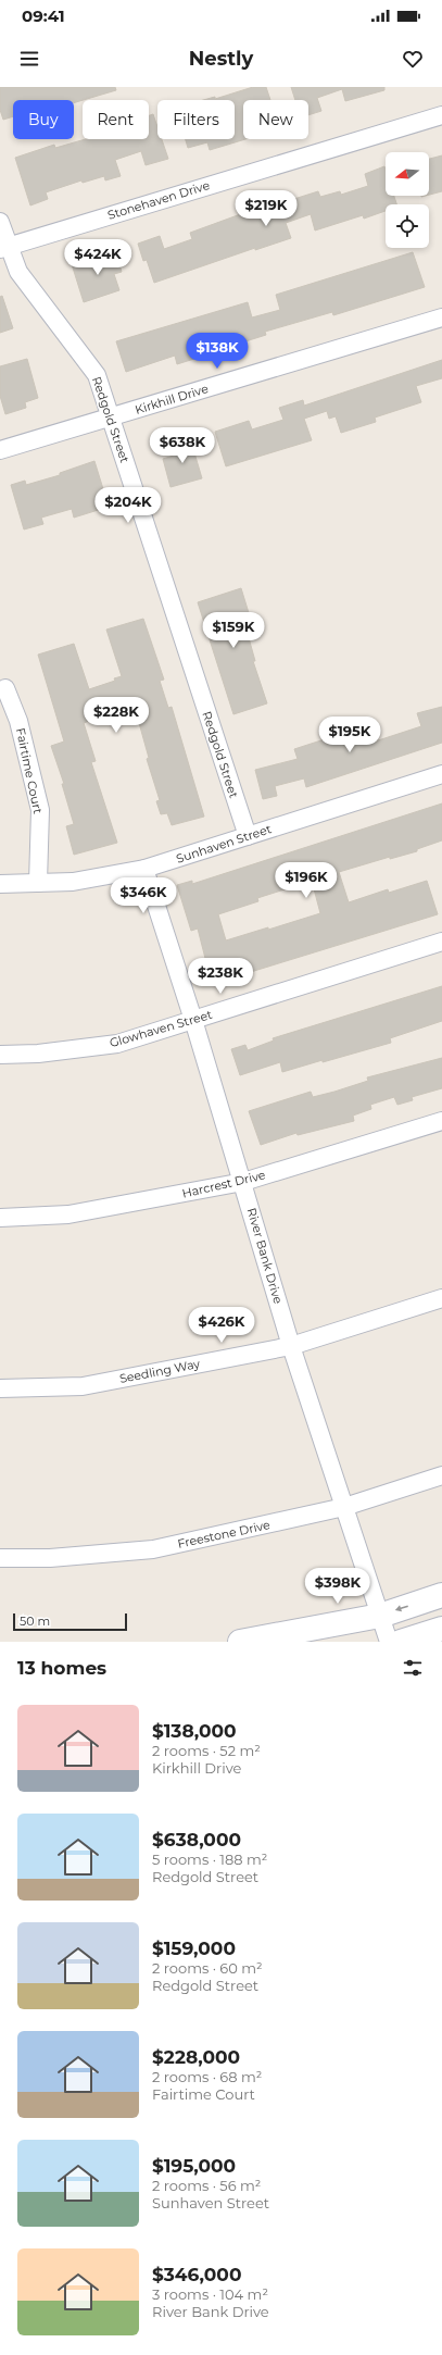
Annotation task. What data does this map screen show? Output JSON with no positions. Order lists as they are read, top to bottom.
{
  "streets": {
    "street": [
      "Stonehaven Drive",
      "Kirkhill Drive",
      "Redgold Street",
      "Fairtime Court",
      "Sunhaven Street",
      "Glowhaven Street",
      "Harcrest Drive",
      "River Bank Drive",
      "Seedling Way",
      "Freestone Drive"
    ]
  },
  "crossings": [
    ["Stonehaven Drive", "Redgold Street"],
    ["Kirkhill Drive", "Redgold Street"],
    ["Redgold Street", "Sunhaven Street"],
    ["Fairtime Court", "Sunhaven Street"],
    ["Sunhaven Street", "River Bank Drive"],
    ["Glowhaven Street", "River Bank Drive"],
    ["Harcrest Drive", "River Bank Drive"],
    ["River Bank Drive", "Seedling Way"],
    ["River Bank Drive", "Freestone Drive"]
  ],
  "scale_bar": "50 m",
  "north": "left",
  "page": {
    "status": "09:41",
    "header": "Nestly",
    "chip": [
      "Buy",
      "Rent",
      "Filters",
      "New"
    ],
    "price": [
      "$219K",
      "$424K",
      "$138K",
      "$638K",
      "$204K",
      "$159K",
      "$228K",
      "$195K",
      "$196K",
      "$346K",
      "$238K",
      "$426K",
      "$398K"
    ],
    "scale": "50 m",
    "heading": "13 homes",
    "list": [
      {
        "name": "$138,000",
        "note": "2 rooms · 52 m² · Kirkhill Drive"
      },
      {
        "name": "$638,000",
        "note": "5 rooms · 188 m² · Redgold Street"
      },
      {
        "name": "$159,000",
        "note": "2 rooms · 60 m² · Redgold Street"
      },
      {
        "name": "$228,000",
        "note": "2 rooms · 68 m² · Fairtime Court"
      },
      {
        "name": "$195,000",
        "note": "2 rooms · 56 m² · Sunhaven Street"
      },
      {
        "name": "$346,000",
        "note": "3 rooms · 104 m² · River Bank Drive"
      }
    ]
  }
}
